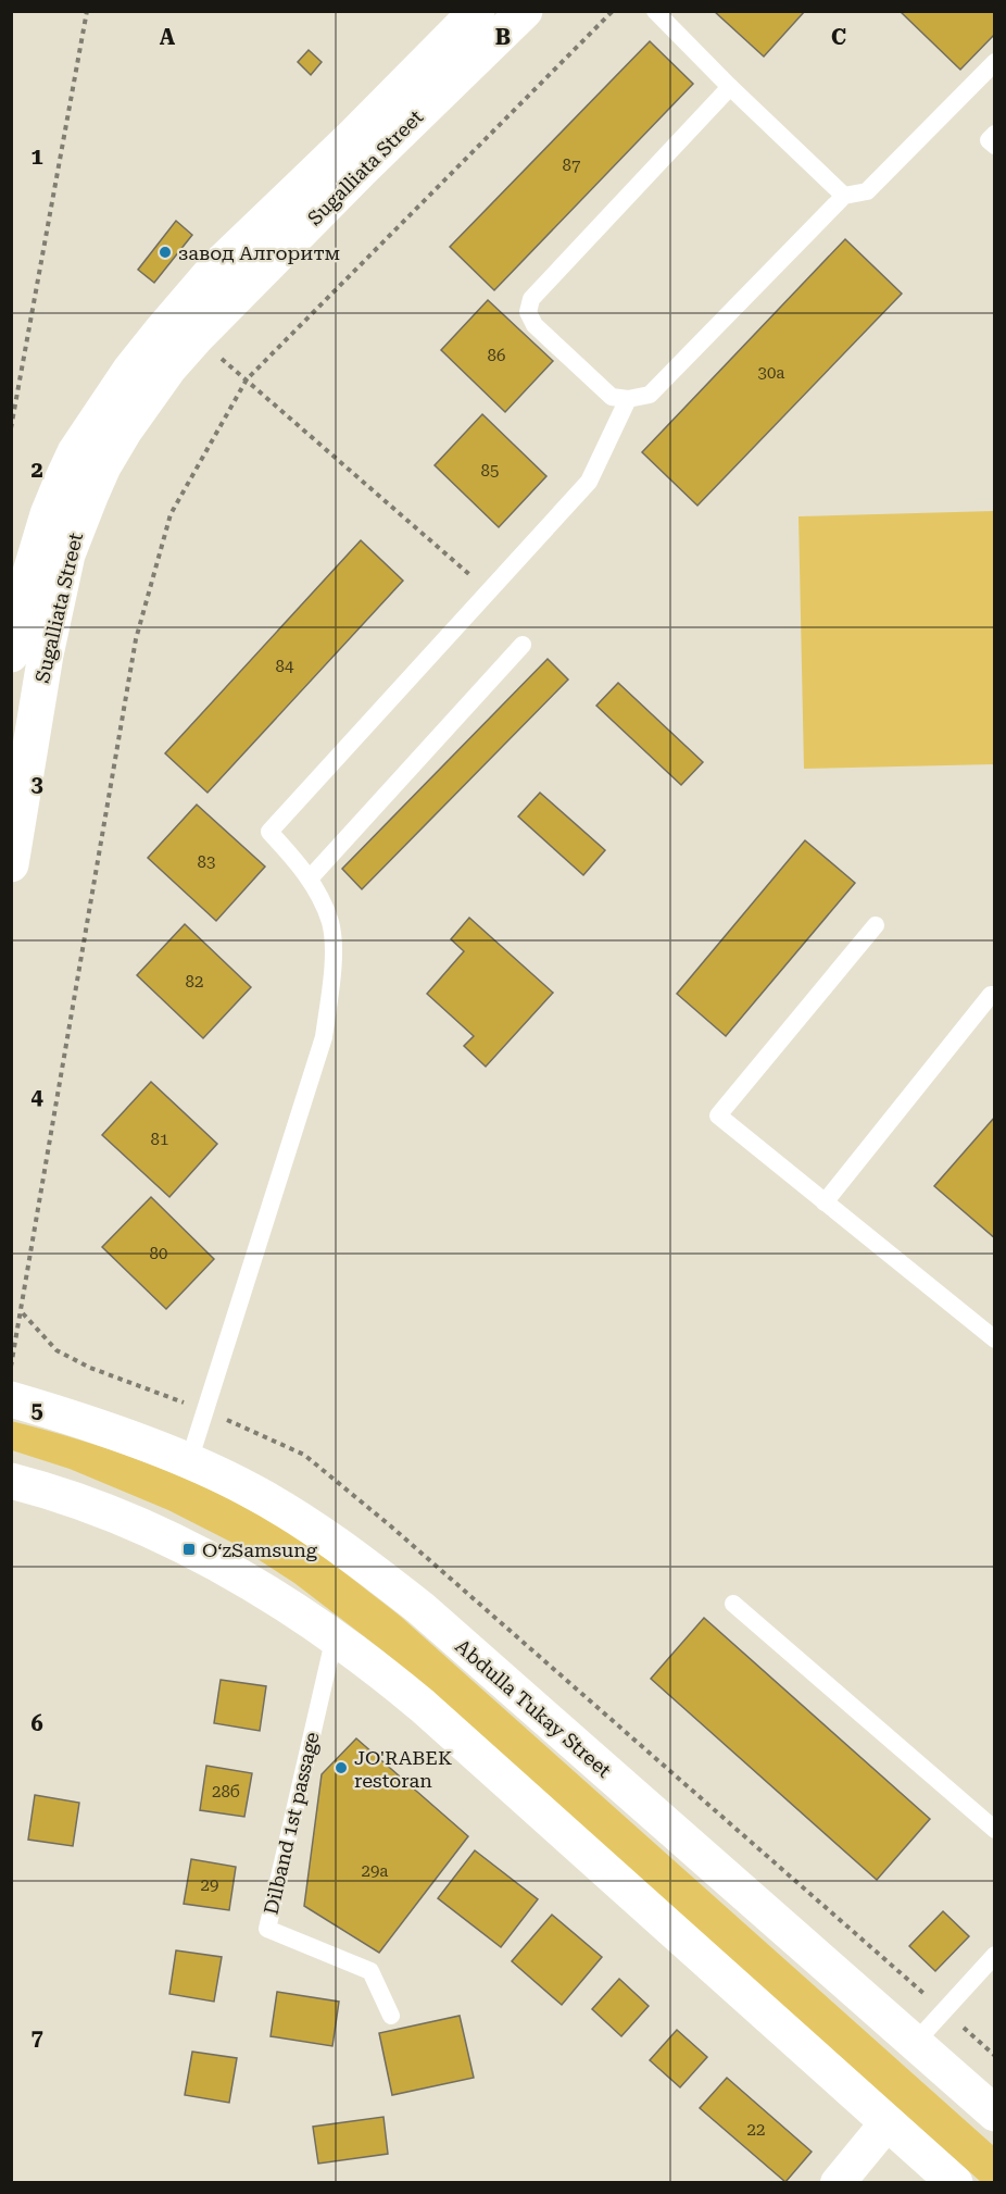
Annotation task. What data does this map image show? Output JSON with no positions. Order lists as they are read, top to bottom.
{
  "streets": {
    "street": ["Sugalliata Street", "Abdulla Tukay Street"],
    "lane": ["Dilband 1st passage"]
  },
  "places": {
    "other": ["завод Алгоритм", "JO'RABEK restoran"],
    "transit": ["OʻzSamsung"]
  },
  "house_numbers": [
    "87",
    "86",
    "30a",
    "85",
    "84",
    "83",
    "82",
    "81",
    "80",
    "28б",
    "29a",
    "29",
    "22"
  ],
  "grid": {
    "columns": ["A", "B", "C"],
    "rows": [
      "1",
      "2",
      "3",
      "4",
      "5",
      "6",
      "7"
    ]
  }
}
